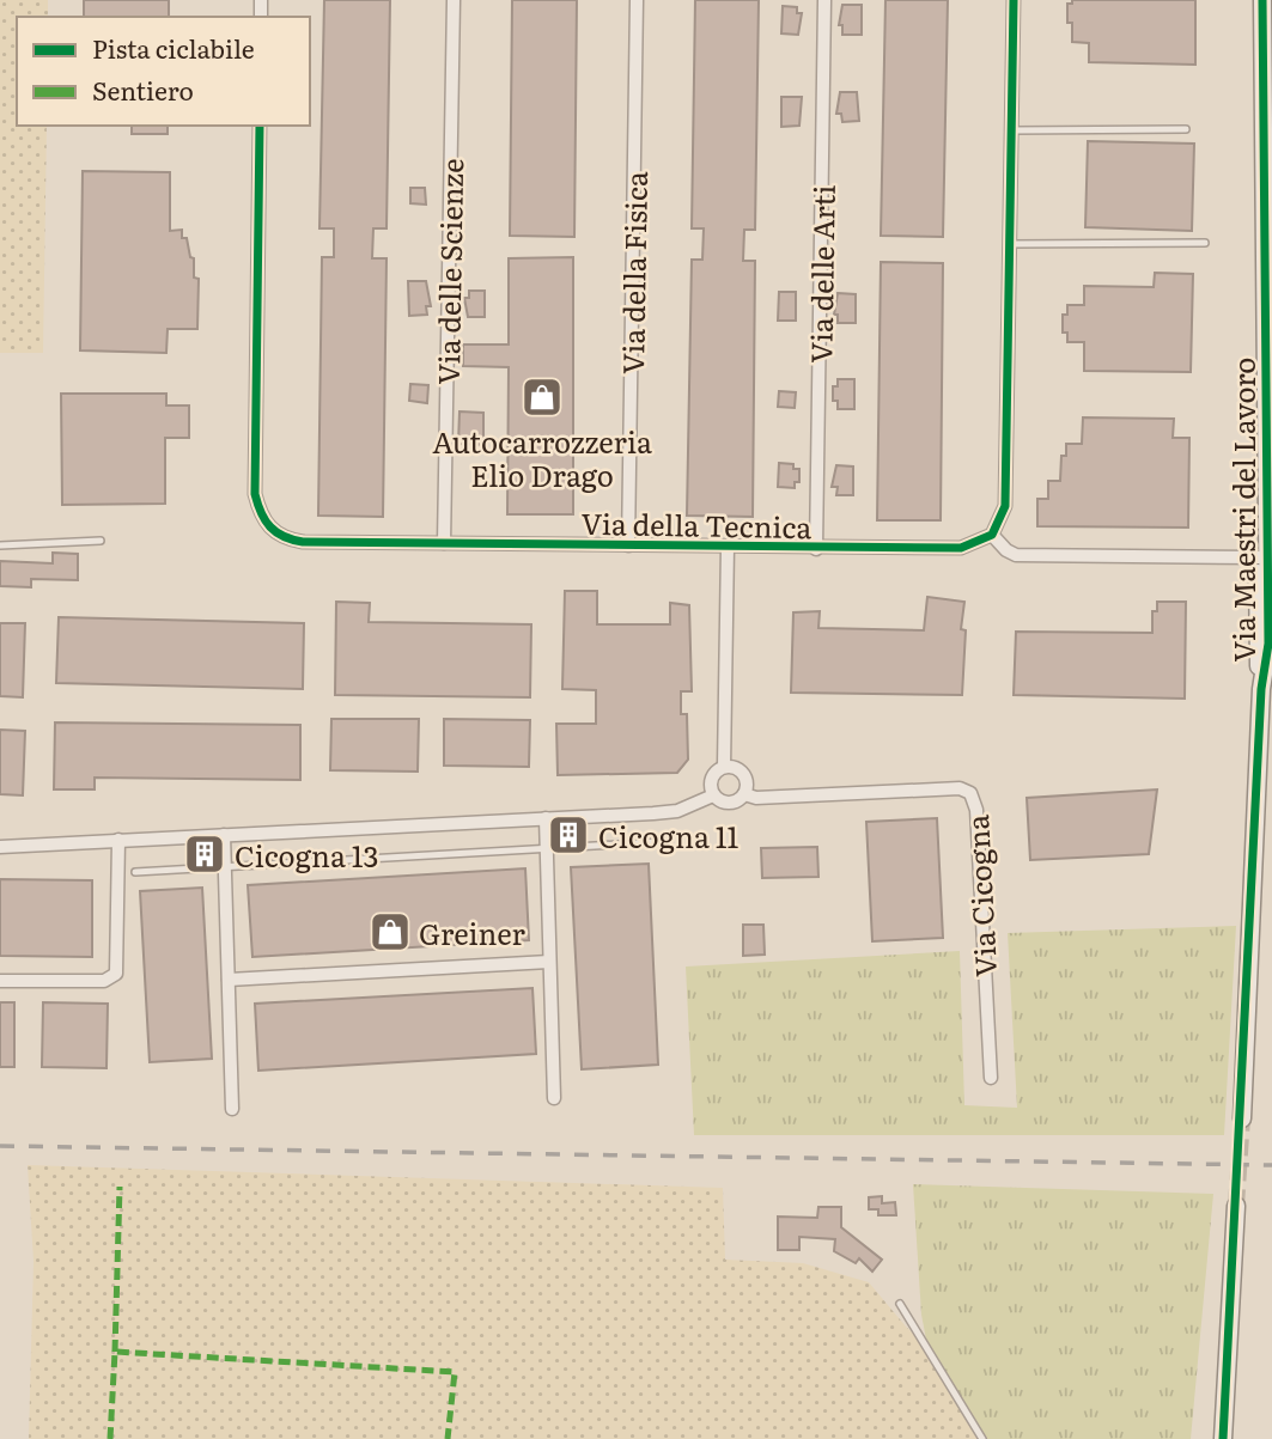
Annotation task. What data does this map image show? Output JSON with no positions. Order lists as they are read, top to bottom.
{
  "streets": {
    "street": [
      "Via delle Scienze",
      "Via della Fisica",
      "Via delle Arti",
      "Via Maestri del Lavoro",
      "Via della Tecnica",
      "Via Cicogna"
    ]
  },
  "crossings": [
    ["Via delle Scienze", "Via della Tecnica"],
    ["Via della Fisica", "Via della Tecnica"],
    ["Via delle Arti", "Via della Tecnica"]
  ],
  "places": {
    "shop": ["Autocarrozzeria Elio Drago", "Greiner"],
    "building": ["Cicogna 11", "Cicogna 13"]
  },
  "legend": ["Pista ciclabile", "Sentiero"]
}
